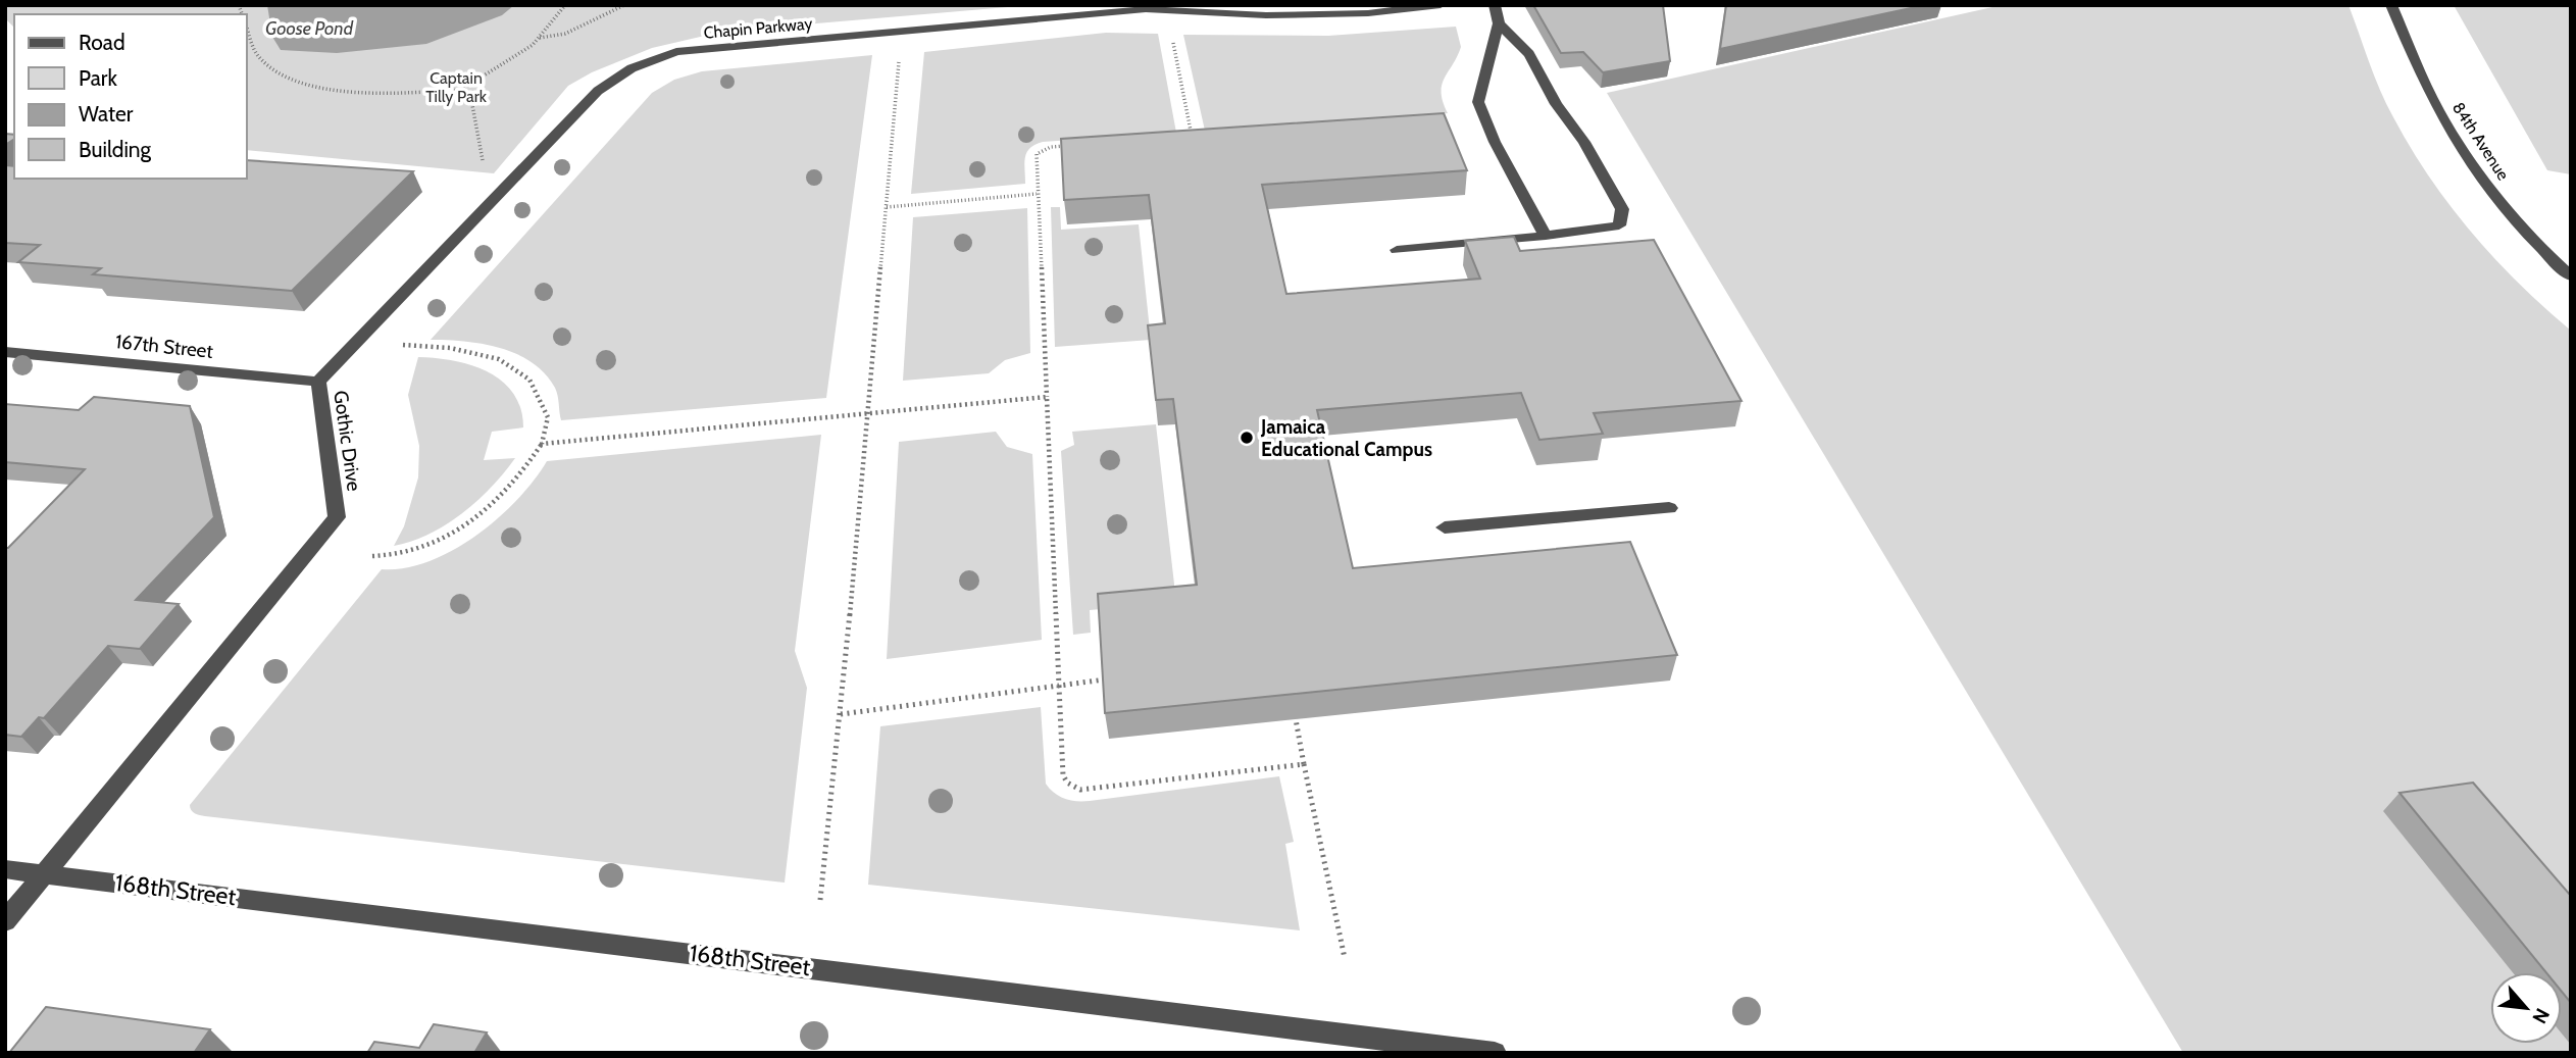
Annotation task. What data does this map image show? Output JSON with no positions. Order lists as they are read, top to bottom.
{
  "streets": {
    "street": [
      "Chapin Parkway",
      "84th Avenue",
      "167th Street",
      "Gothic Drive",
      "168th Street"
    ]
  },
  "crossings": [
    ["Chapin Parkway", "Gothic Drive"],
    ["167th Street", "Gothic Drive"],
    ["Gothic Drive", "168th Street"]
  ],
  "water": ["Goose Pond"],
  "parks": ["Captain Tilly Park"],
  "places": ["Jamaica Educational Campus"],
  "legend": [
    "Road",
    "Park",
    "Water",
    "Building"
  ],
  "north": "bottom right"
}
